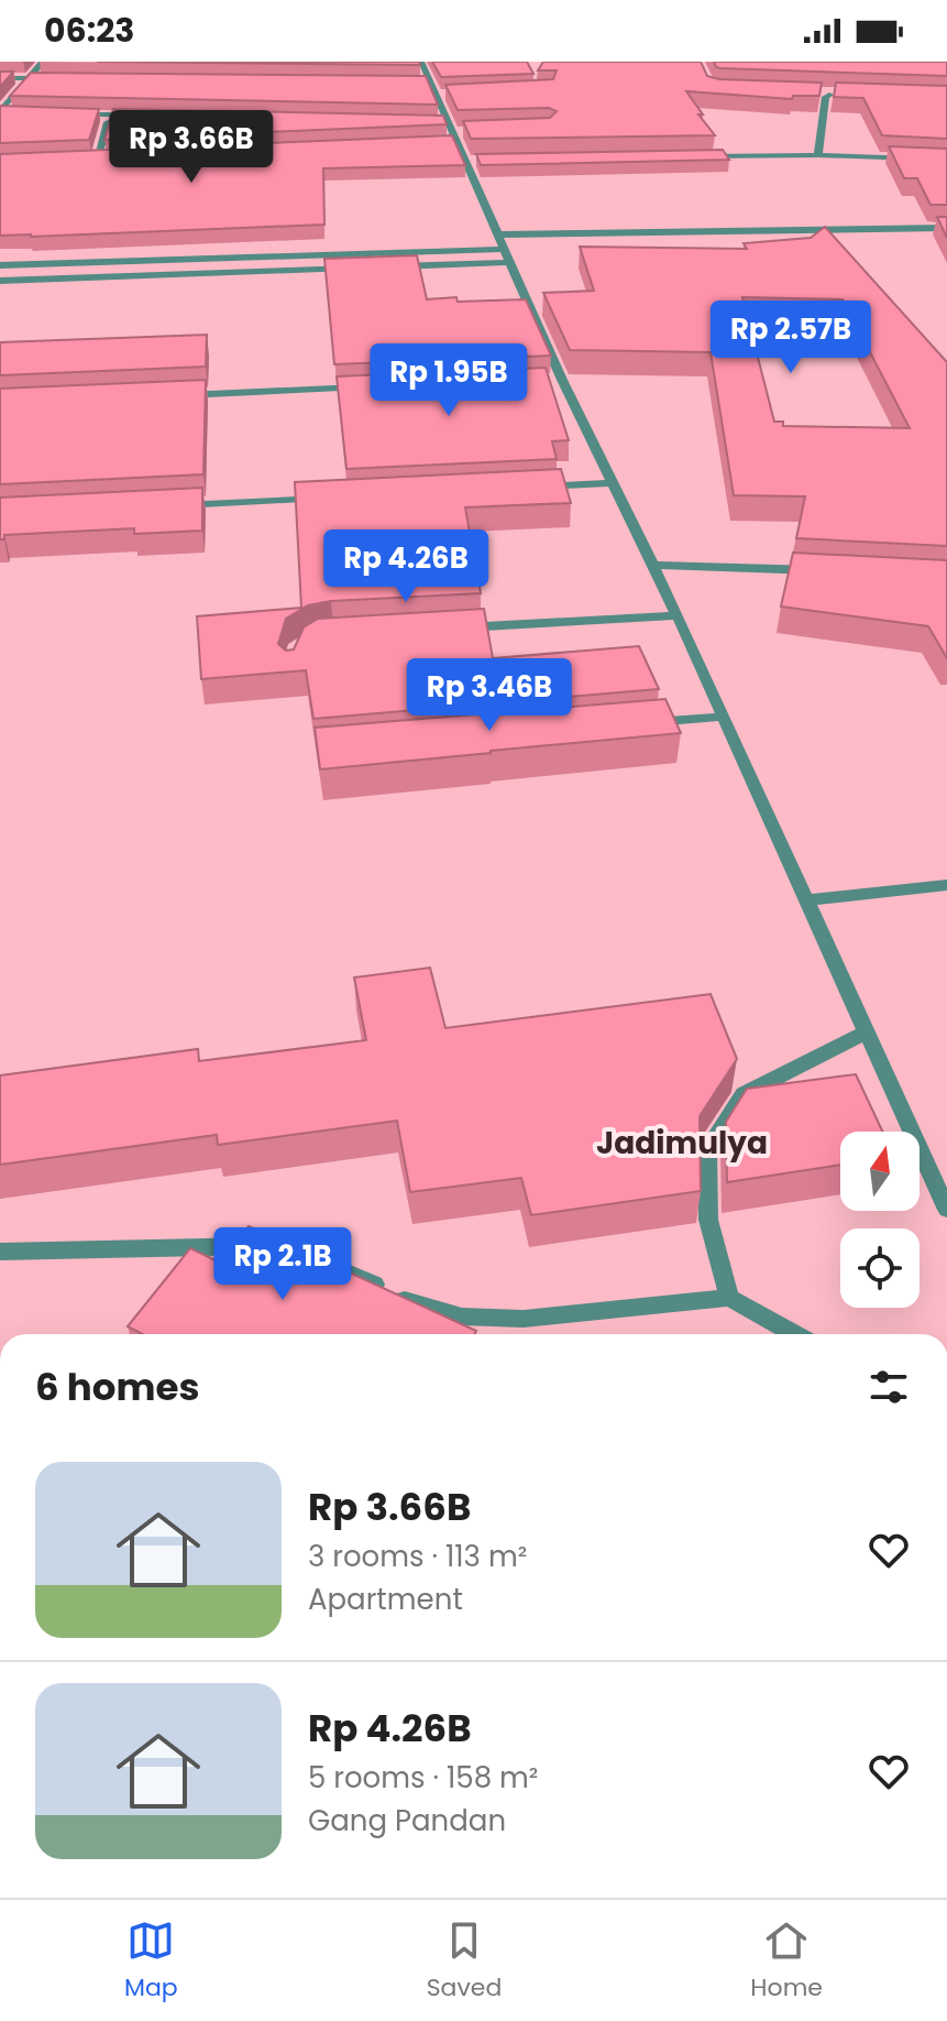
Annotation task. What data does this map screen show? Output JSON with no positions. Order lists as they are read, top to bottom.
{
  "districts": ["Jadimulya"],
  "north": "top",
  "page": {
    "status": "06:23",
    "price": [
      "Rp 3.66B",
      "Rp 2.57B",
      "Rp 1.95B",
      "Rp 4.26B",
      "Rp 3.46B",
      "Rp 2.1B"
    ],
    "heading": "6 homes",
    "list": [
      {
        "name": "Rp 3.66B",
        "note": "3 rooms · 113 m² · Apartment"
      },
      {
        "name": "Rp 4.26B",
        "note": "5 rooms · 158 m² · Gang Pandan"
      }
    ],
    "tabs": ["Map", "Saved", "Home"]
  }
}
